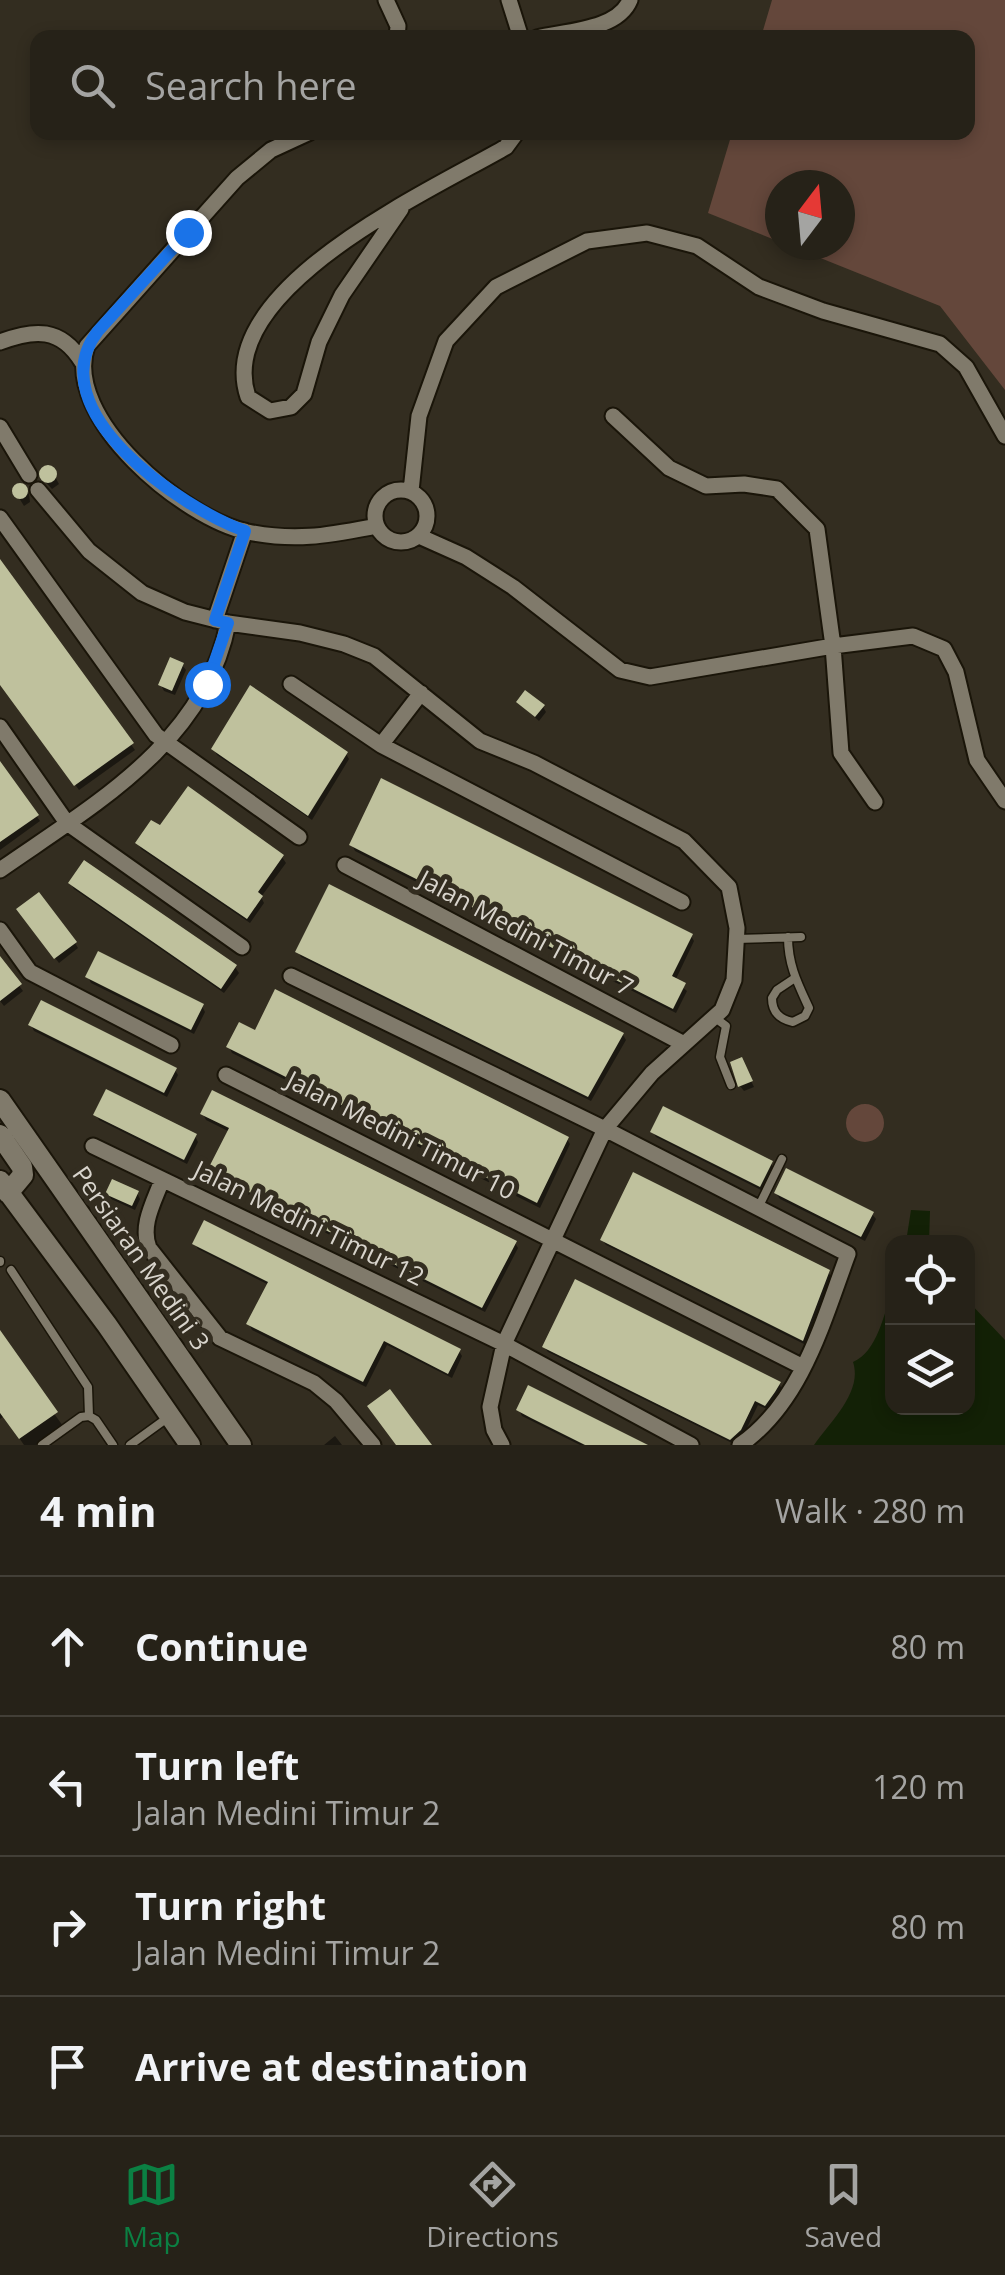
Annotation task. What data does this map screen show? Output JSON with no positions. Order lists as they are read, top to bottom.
{
  "streets": {
    "street": [
      "Jalan Medini Timur 7",
      "Jalan Medini Timur 10",
      "Jalan Medini Timur 12",
      "Persiaran Medini 3"
    ]
  },
  "north": "top",
  "page": {
    "search": "Search here",
    "heading": ["4 min", "Walk · 280 m"],
    "list": [
      ["Continue", "80 m"],
      ["Turn left", "Jalan Medini Timur 2", "120 m"],
      ["Turn right", "Jalan Medini Timur 2", "80 m"],
      "Arrive at destination"
    ],
    "nav": ["Map", "Directions", "Saved"]
  }
}
